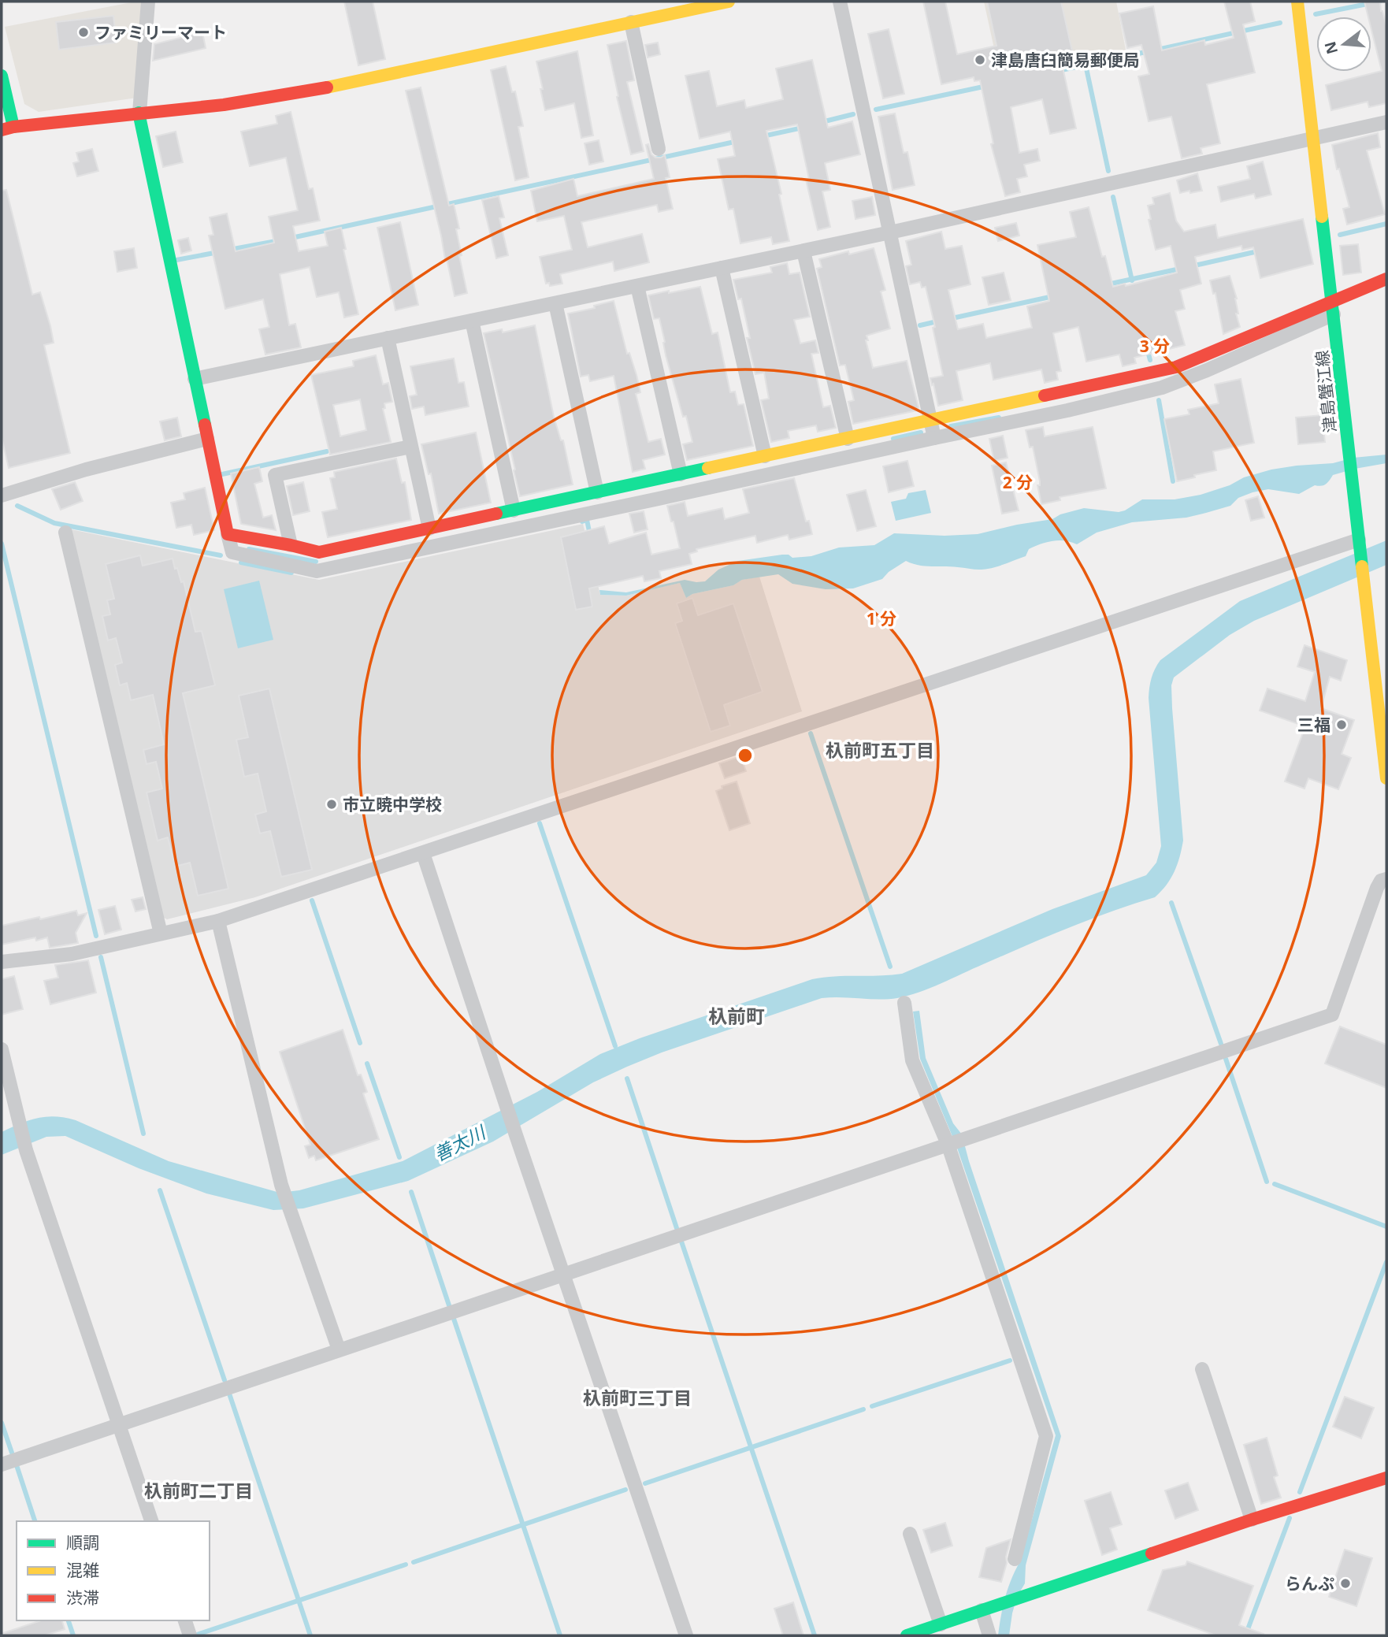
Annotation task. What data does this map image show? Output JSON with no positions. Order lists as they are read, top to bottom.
{
  "streets": {
    "street": ["津島蟹江線"]
  },
  "districts": [
    "杁前町五丁目",
    "杁前町",
    "杁前町三丁目",
    "杁前町二丁目"
  ],
  "water": ["善太川"],
  "places": [
    "ファミリーマート",
    "津島唐臼簡易郵便局",
    "三福",
    "市立暁中学校",
    "らんぷ"
  ],
  "legend": ["順調", "混雑", "渋滞"],
  "north": "left",
  "rings": ["3 分", "2 分", "1 分"]
}
